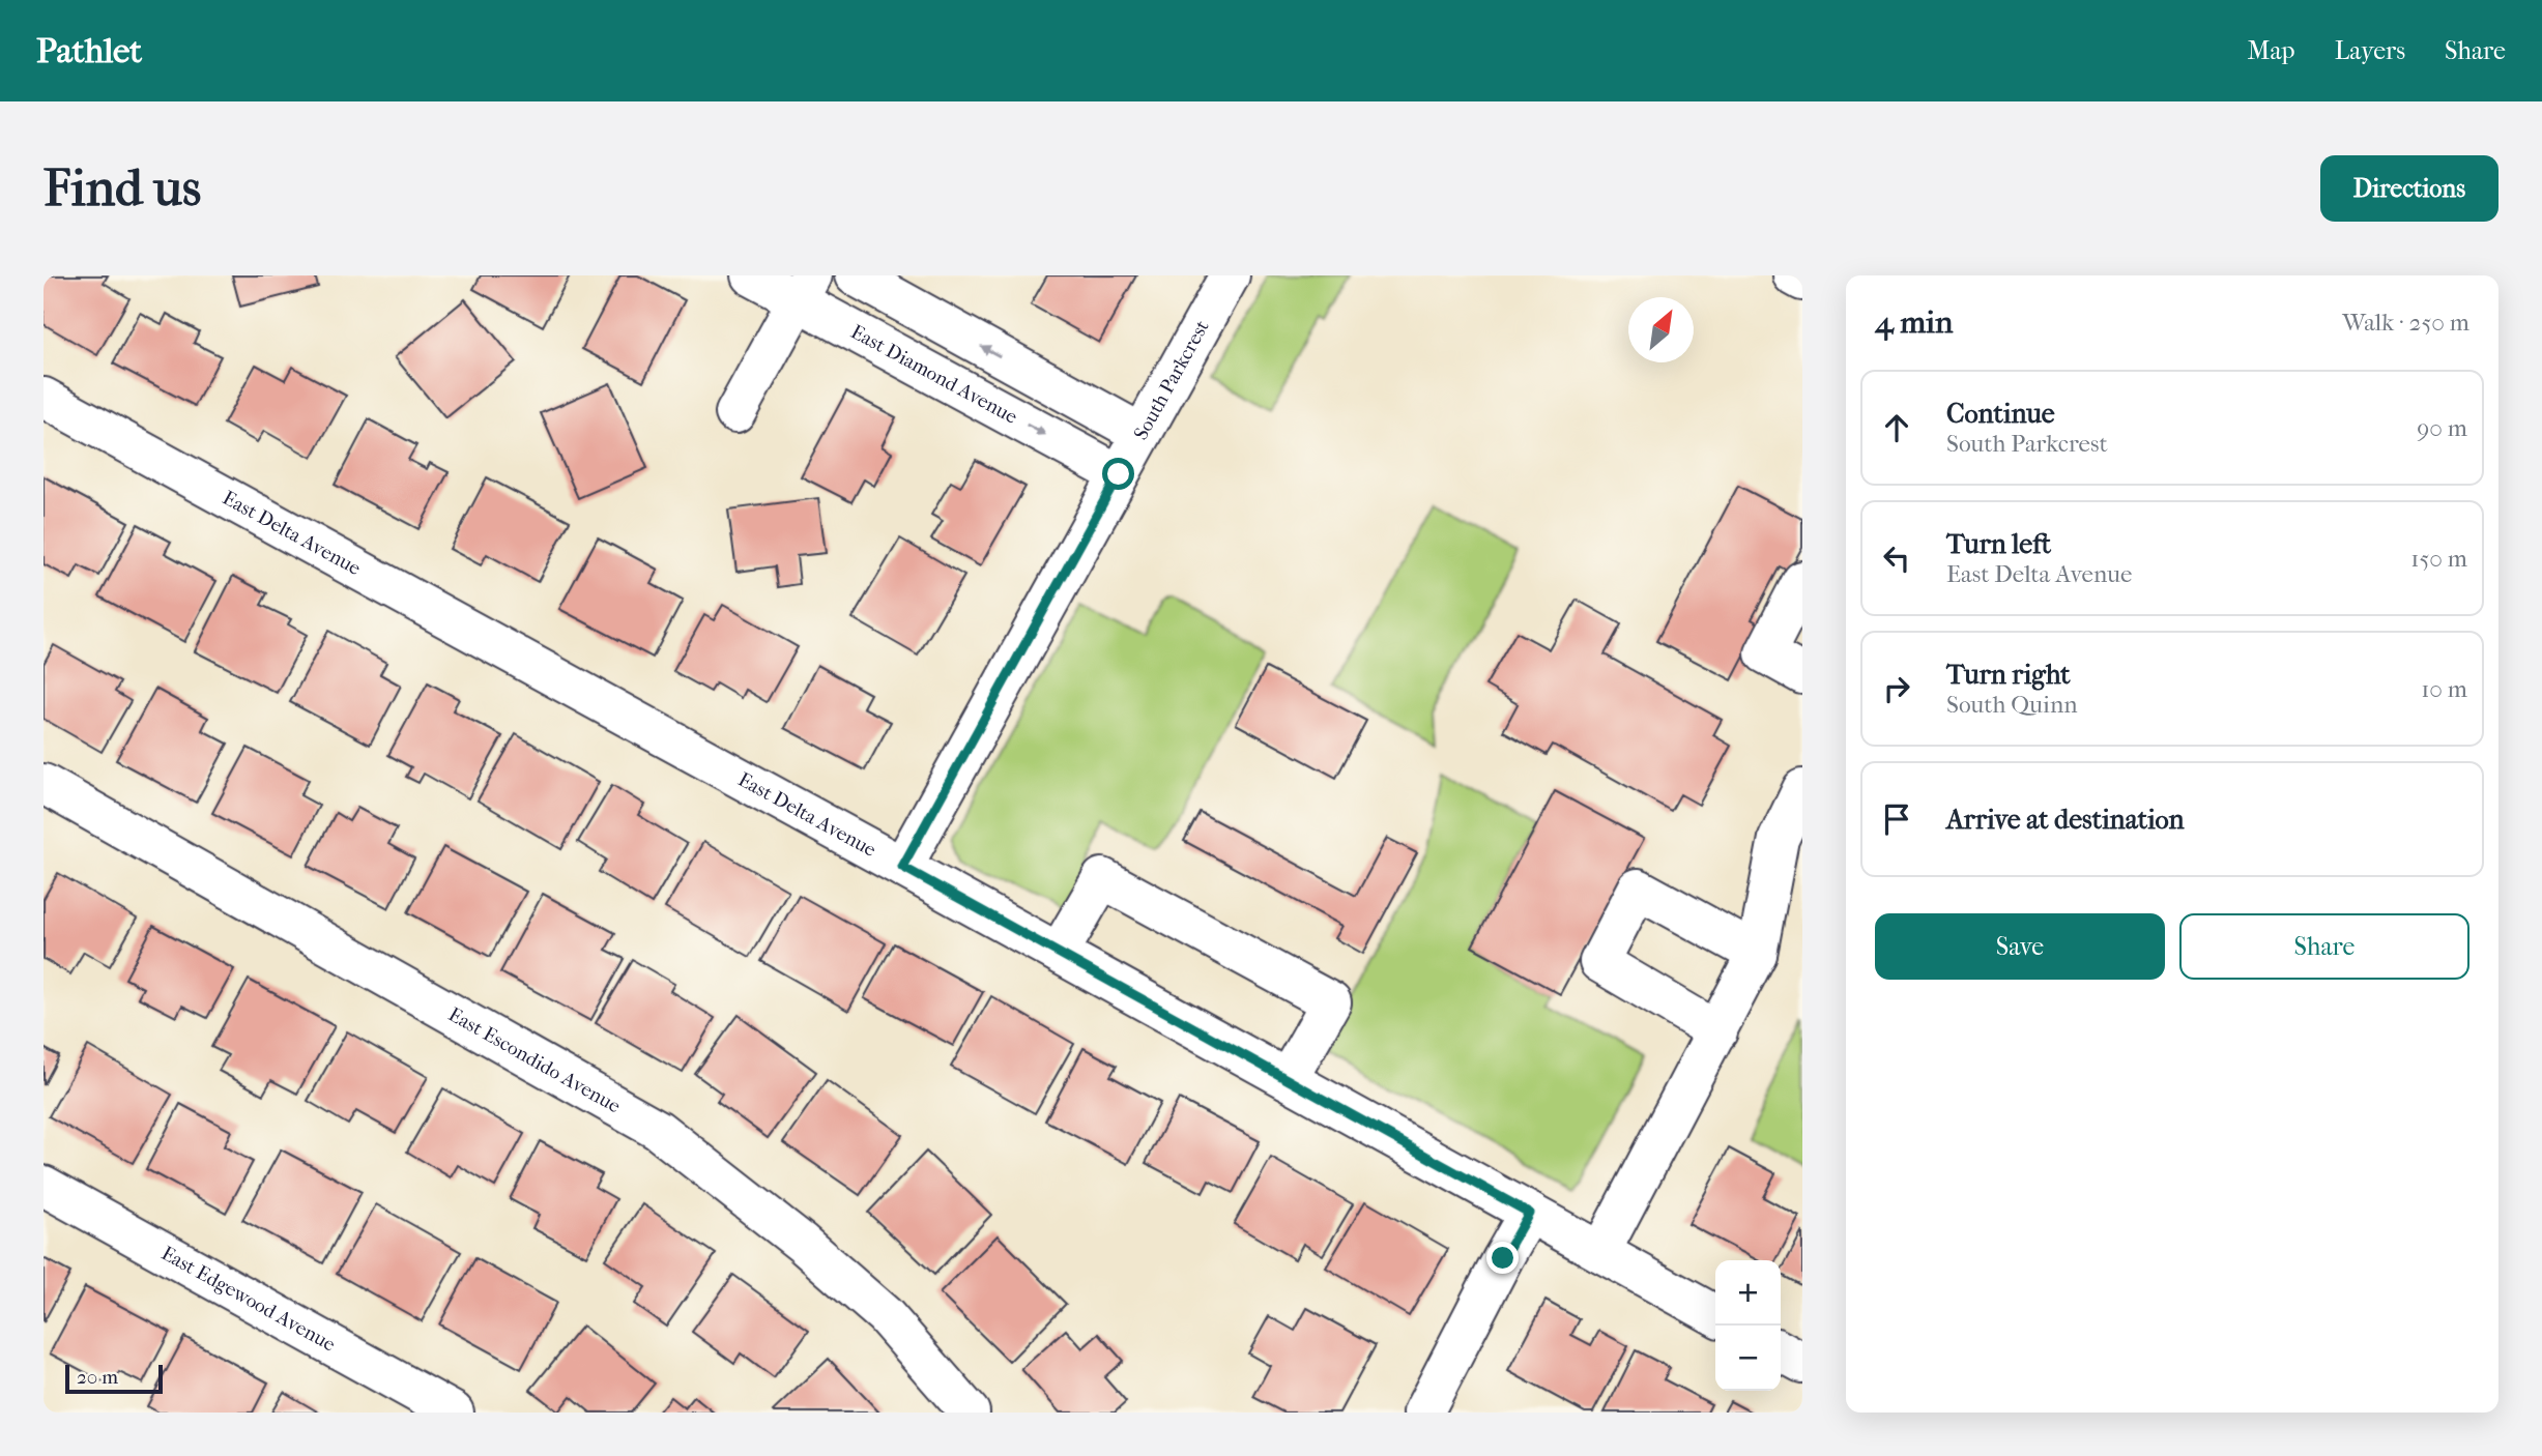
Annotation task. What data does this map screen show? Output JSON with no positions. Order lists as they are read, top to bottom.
{
  "streets": {
    "street": [
      "East Diamond Avenue",
      "South Parkcrest",
      "East Delta Avenue",
      "East Escondido Avenue",
      "East Edgewood Avenue"
    ]
  },
  "crossings": [
    ["East Diamond Avenue", "South Parkcrest"],
    ["South Parkcrest", "East Delta Avenue"]
  ],
  "scale_bar": "20 m",
  "north": "top right",
  "page": {
    "header": "Pathlet",
    "nav": ["Map", "Layers", "Share"],
    "buttons": [
      "Directions",
      ["Save", "Share"]
    ],
    "title": "Find us",
    "heading": ["4 min", "Walk · 250 m"],
    "list": [
      ["Continue", "South Parkcrest", "90 m"],
      ["Turn left", "East Delta Avenue", "150 m"],
      ["Turn right", "South Quinn", "10 m"],
      "Arrive at destination"
    ],
    "map_buttons": ["+", "−"],
    "scale": "20 m"
  }
}
